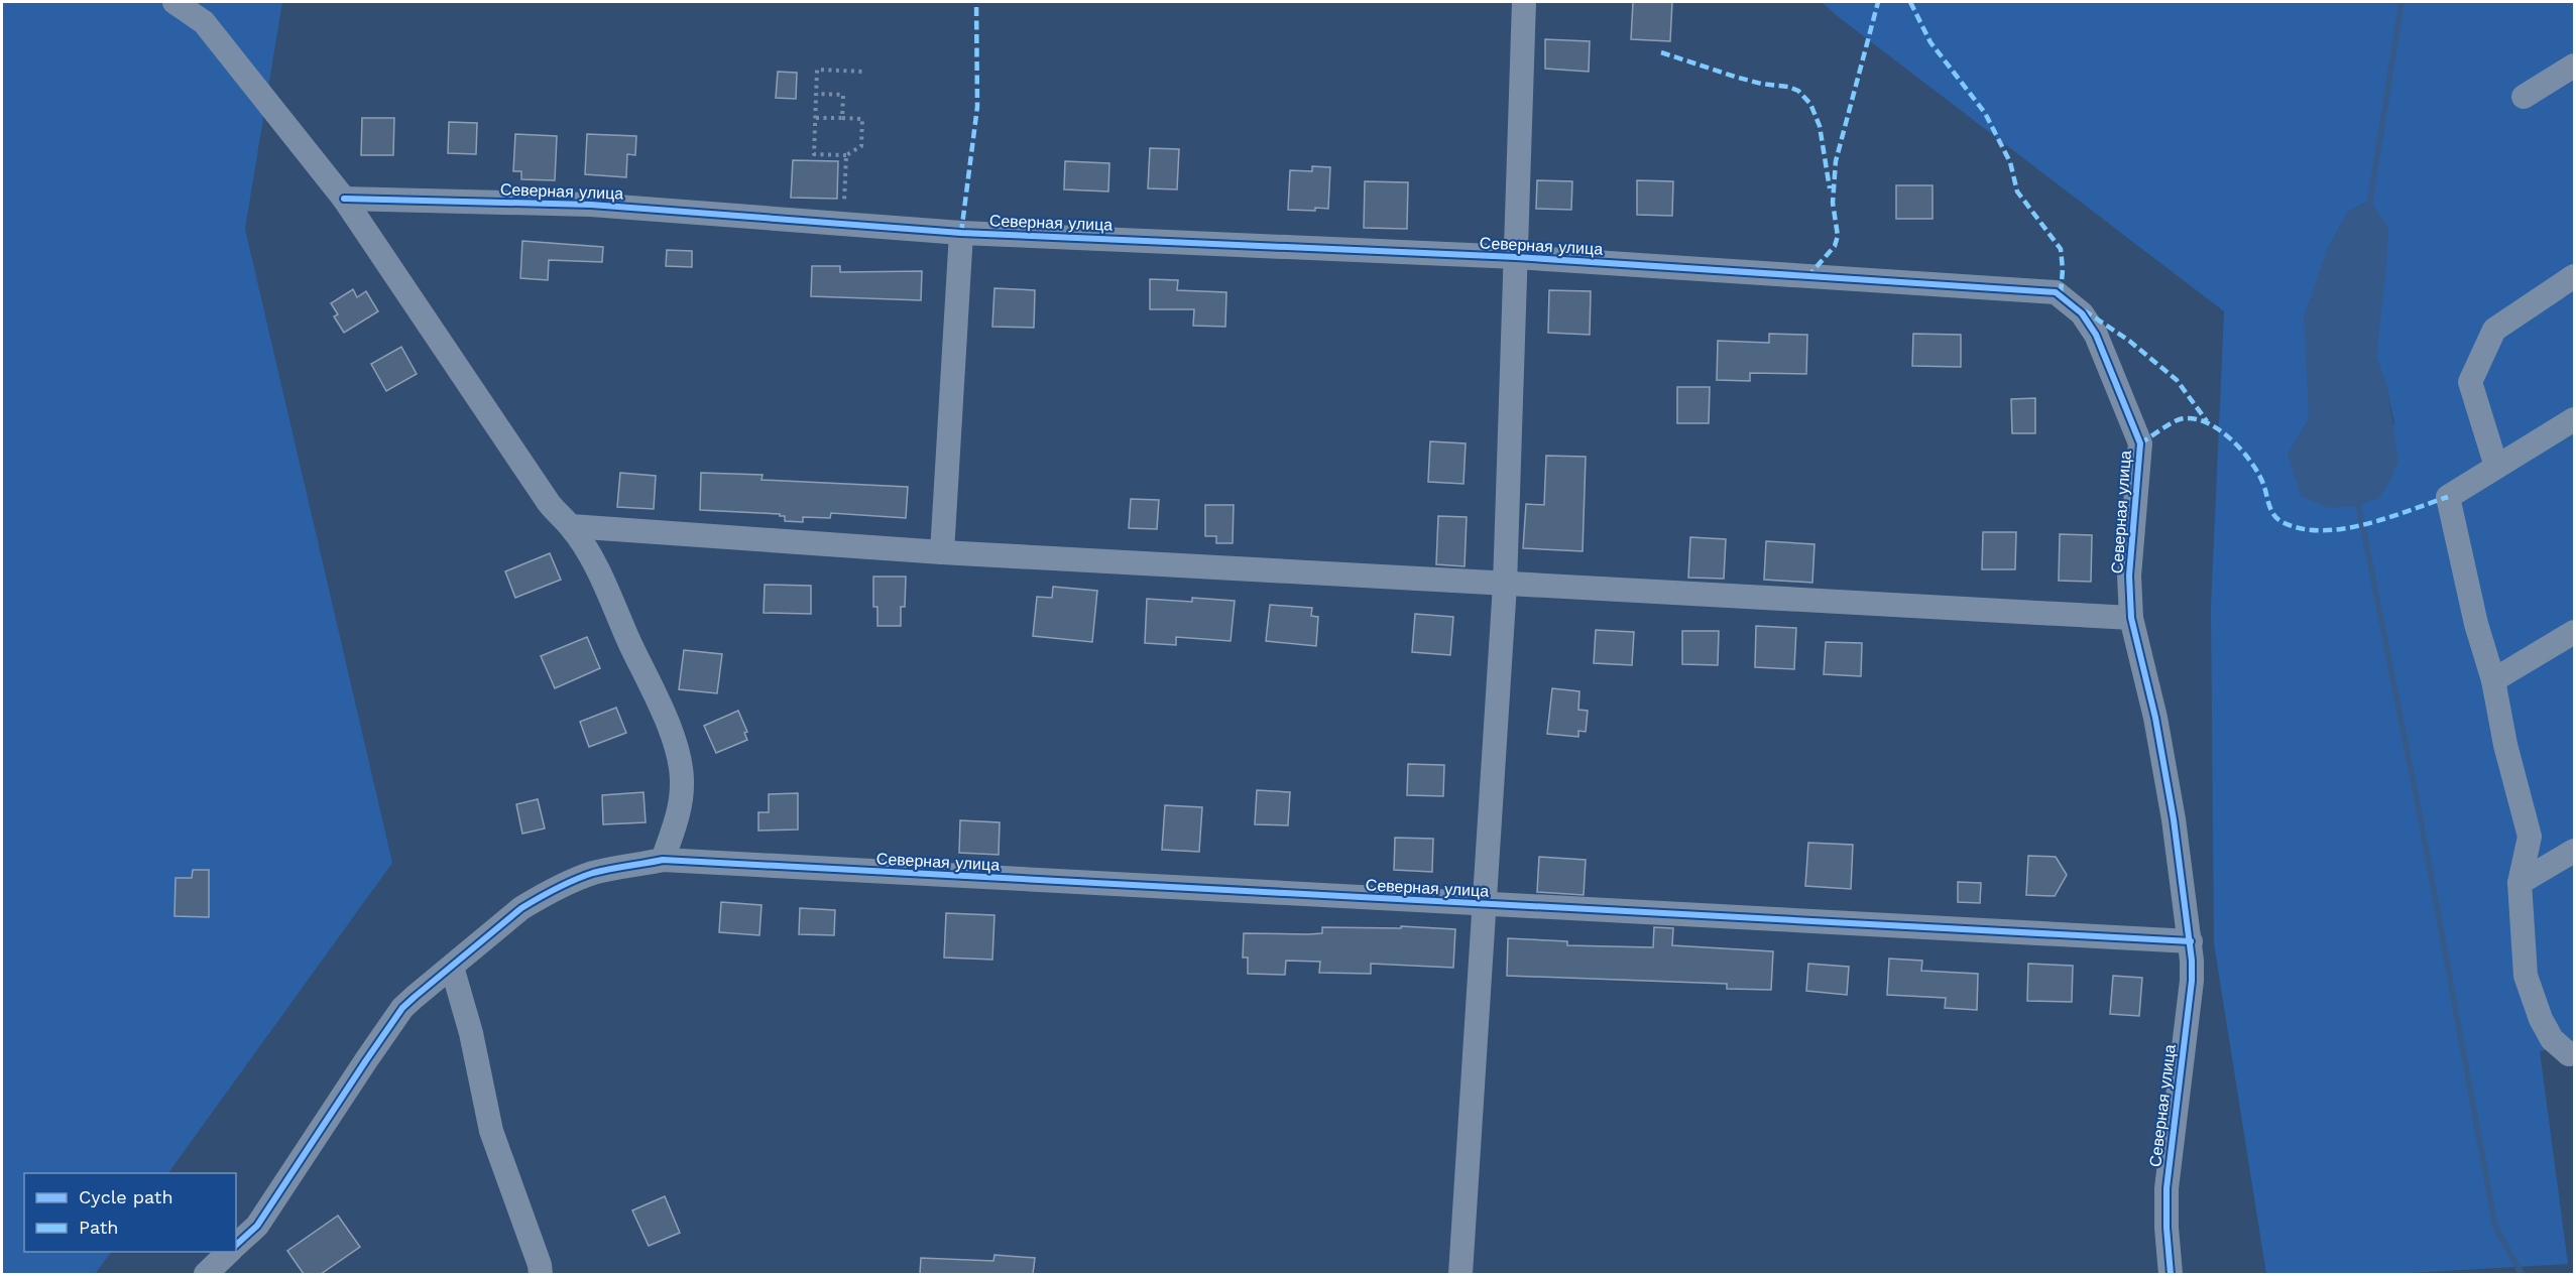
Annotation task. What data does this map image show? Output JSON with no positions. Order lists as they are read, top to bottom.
{
  "streets": {
    "street": ["Северная улица"]
  },
  "legend": ["Cycle path", "Path"]
}
